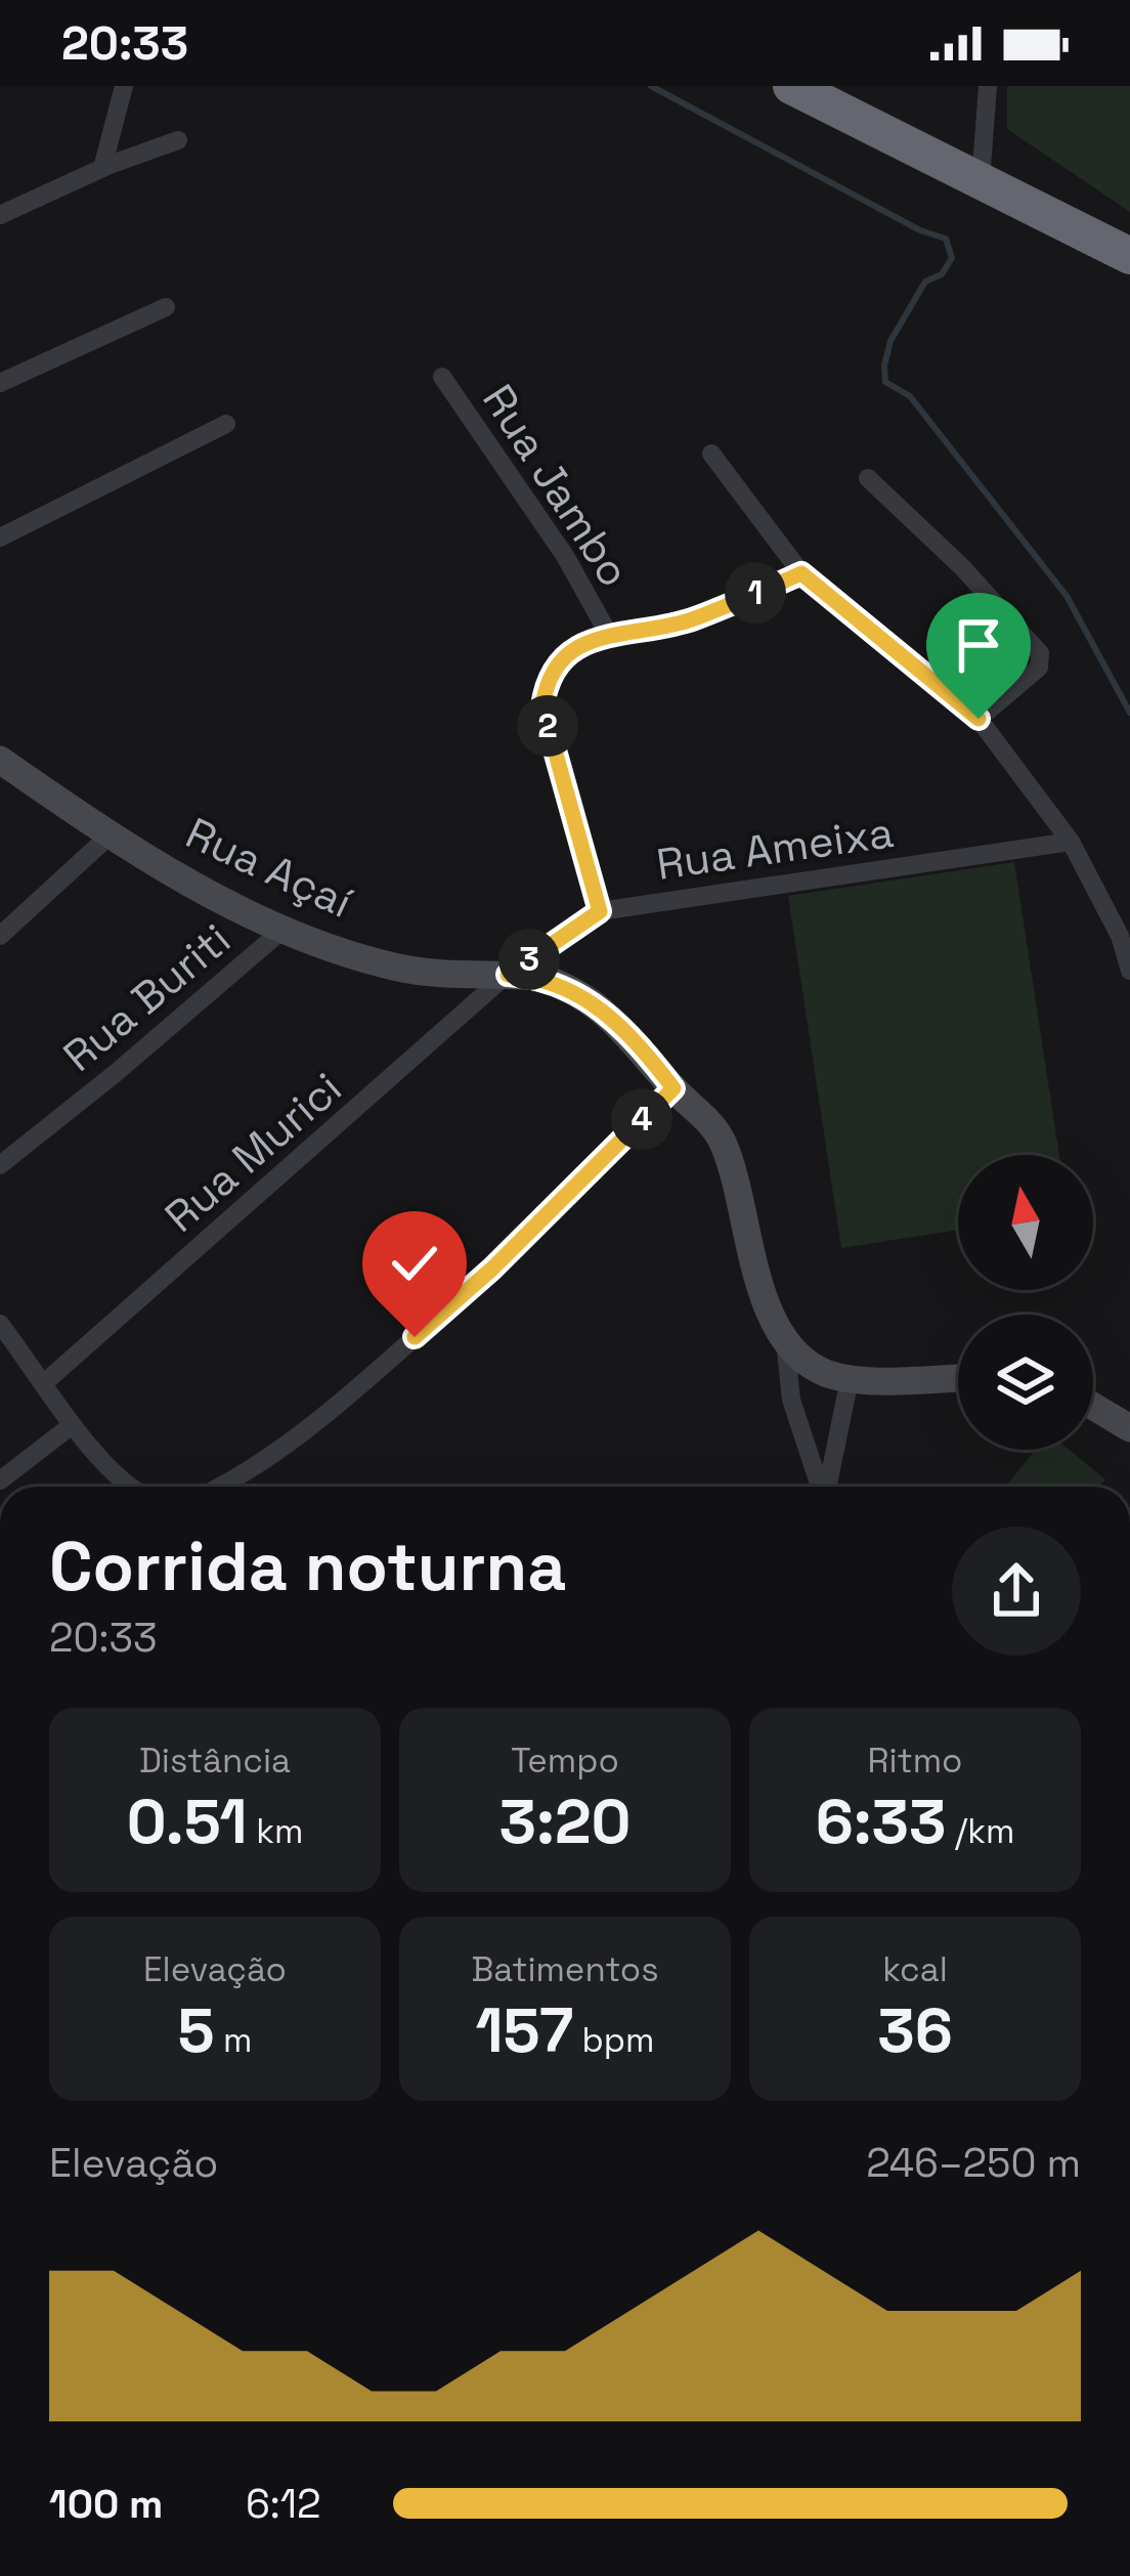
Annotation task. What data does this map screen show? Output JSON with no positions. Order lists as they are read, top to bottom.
{
  "streets": {
    "street": [
      "Rua Jambo",
      "Rua Ameixa",
      "Rua Açaí",
      "Rua Buriti",
      "Rua Murici"
    ]
  },
  "crossings": [
    ["Rua Ameixa", "Rua Açaí"],
    ["Rua Ameixa", "Rua Murici"],
    ["Rua Açaí", "Rua Buriti"],
    ["Rua Açaí", "Rua Murici"]
  ],
  "north": "top",
  "page": {
    "status": "20:33",
    "pins": [
      "1",
      "2",
      "3",
      "4"
    ],
    "heading": ["Corrida noturna", "20:33"],
    "stats": [
      ["Distância", "0.51 km"],
      ["Tempo", "3:20"],
      ["Ritmo", "6:33 /km"],
      ["Elevação", "5 m"],
      ["Batimentos", "157 bpm"],
      ["kcal", "36"]
    ],
    "chart": ["Elevação", "246–250 m"],
    "list": [
      {
        "name": "100 m",
        "note": "6:12"
      }
    ]
  }
}
